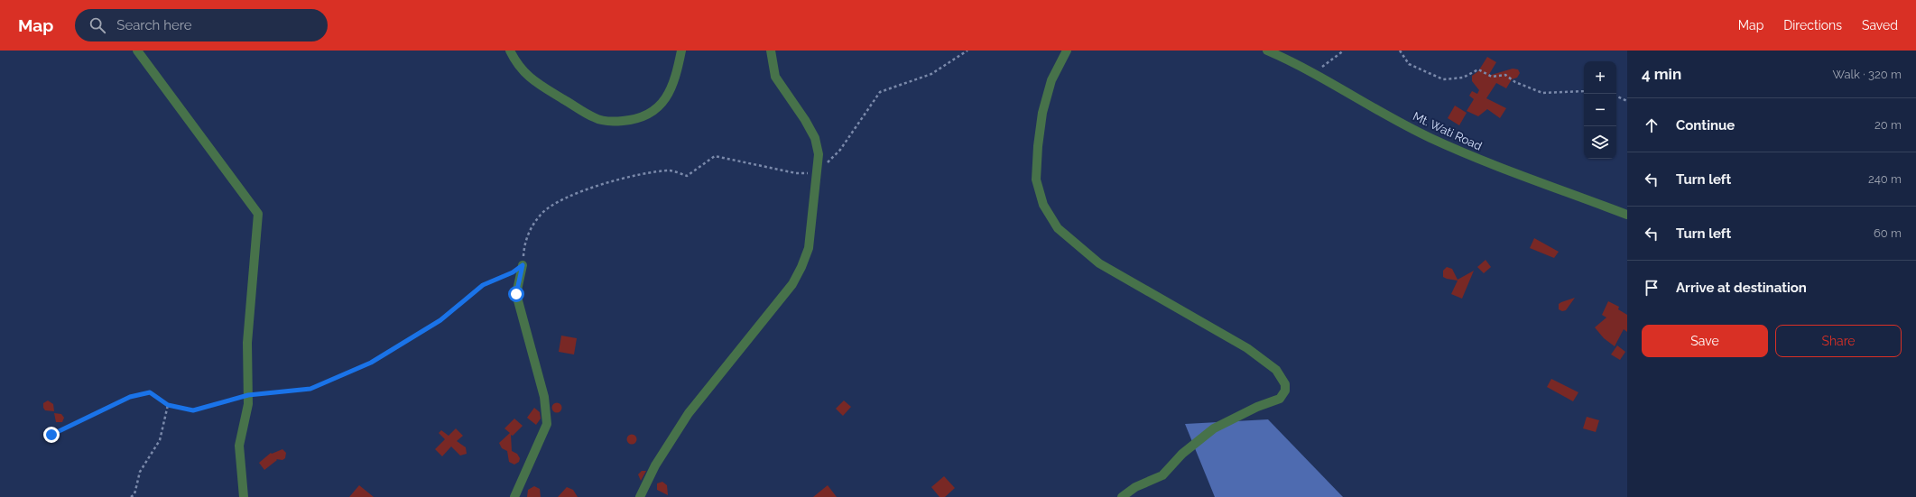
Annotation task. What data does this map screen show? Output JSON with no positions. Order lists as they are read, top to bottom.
{
  "streets": {
    "street": ["Mt. Wati Road"]
  },
  "page": {
    "header": "Map",
    "search": "Search here",
    "nav": ["Map", "Directions", "Saved"],
    "heading": ["4 min", "Walk · 320 m"],
    "map_buttons": ["+", "−"],
    "list": [
      ["Continue", "20 m"],
      ["Turn left", "240 m"],
      ["Turn left", "60 m"],
      "Arrive at destination"
    ],
    "buttons": ["Save", "Share"]
  }
}
